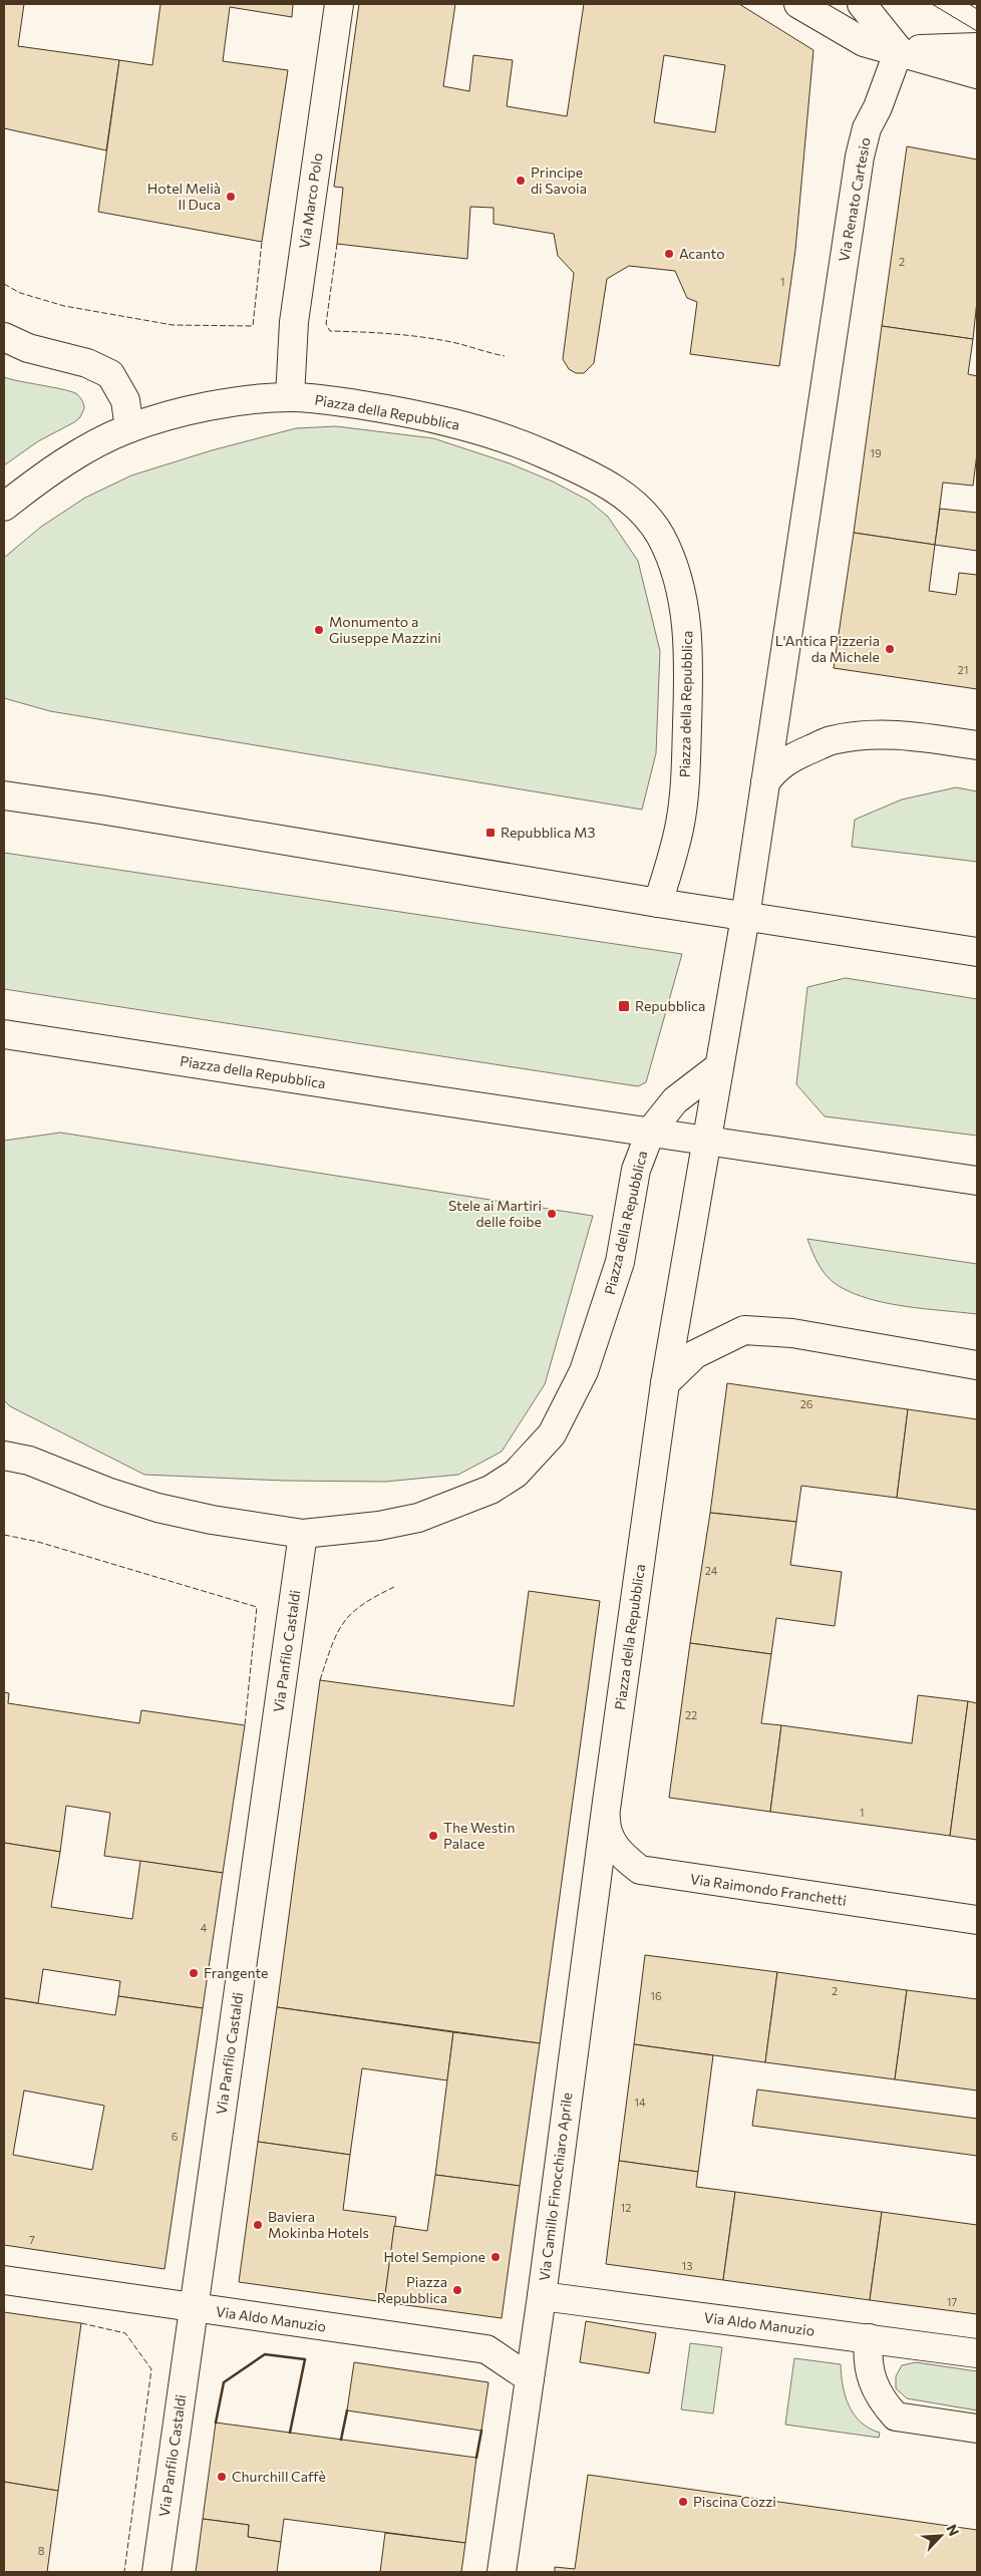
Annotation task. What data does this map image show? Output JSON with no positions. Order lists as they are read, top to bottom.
{
  "streets": {
    "street": [
      "Via Renato Cartesio",
      "Via Marco Polo",
      "Piazza della Repubblica",
      "Via Panfilo Castaldi",
      "Via Raimondo Franchetti",
      "Via Camillo Finocchiaro Aprile",
      "Via Aldo Manuzio"
    ]
  },
  "crossings": [
    ["Via Renato Cartesio", "Piazza della Repubblica"],
    ["Via Marco Polo", "Piazza della Repubblica"],
    ["Piazza della Repubblica", "Via Panfilo Castaldi"],
    ["Piazza della Repubblica", "Via Raimondo Franchetti"],
    ["Piazza della Repubblica", "Via Camillo Finocchiaro Aprile"],
    ["Via Panfilo Castaldi", "Via Aldo Manuzio"],
    ["Via Raimondo Franchetti", "Via Camillo Finocchiaro Aprile"],
    ["Via Camillo Finocchiaro Aprile", "Via Aldo Manuzio"]
  ],
  "places": {
    "other": [
      "Principe di Savoia",
      "Hotel Melià Il Duca",
      "Acanto",
      "Monumento a Giuseppe Mazzini",
      "L'Antica Pizzeria da Michele",
      "Stele ai Martiri delle foibe",
      "The Westin Palace",
      "Frangente",
      "Baviera Mokinba Hotels",
      "Hotel Sempione",
      "Piazza Repubblica",
      "Churchill Caffè",
      "Piscina Cozzi"
    ],
    "transit": ["Repubblica M3", "Repubblica"]
  },
  "house_numbers": [
    "2",
    "1",
    "19",
    "21",
    "26",
    "24",
    "22",
    "1",
    "4",
    "2",
    "16",
    "14",
    "6",
    "12",
    "7",
    "13",
    "17",
    "8"
  ],
  "north": "top right"
}
